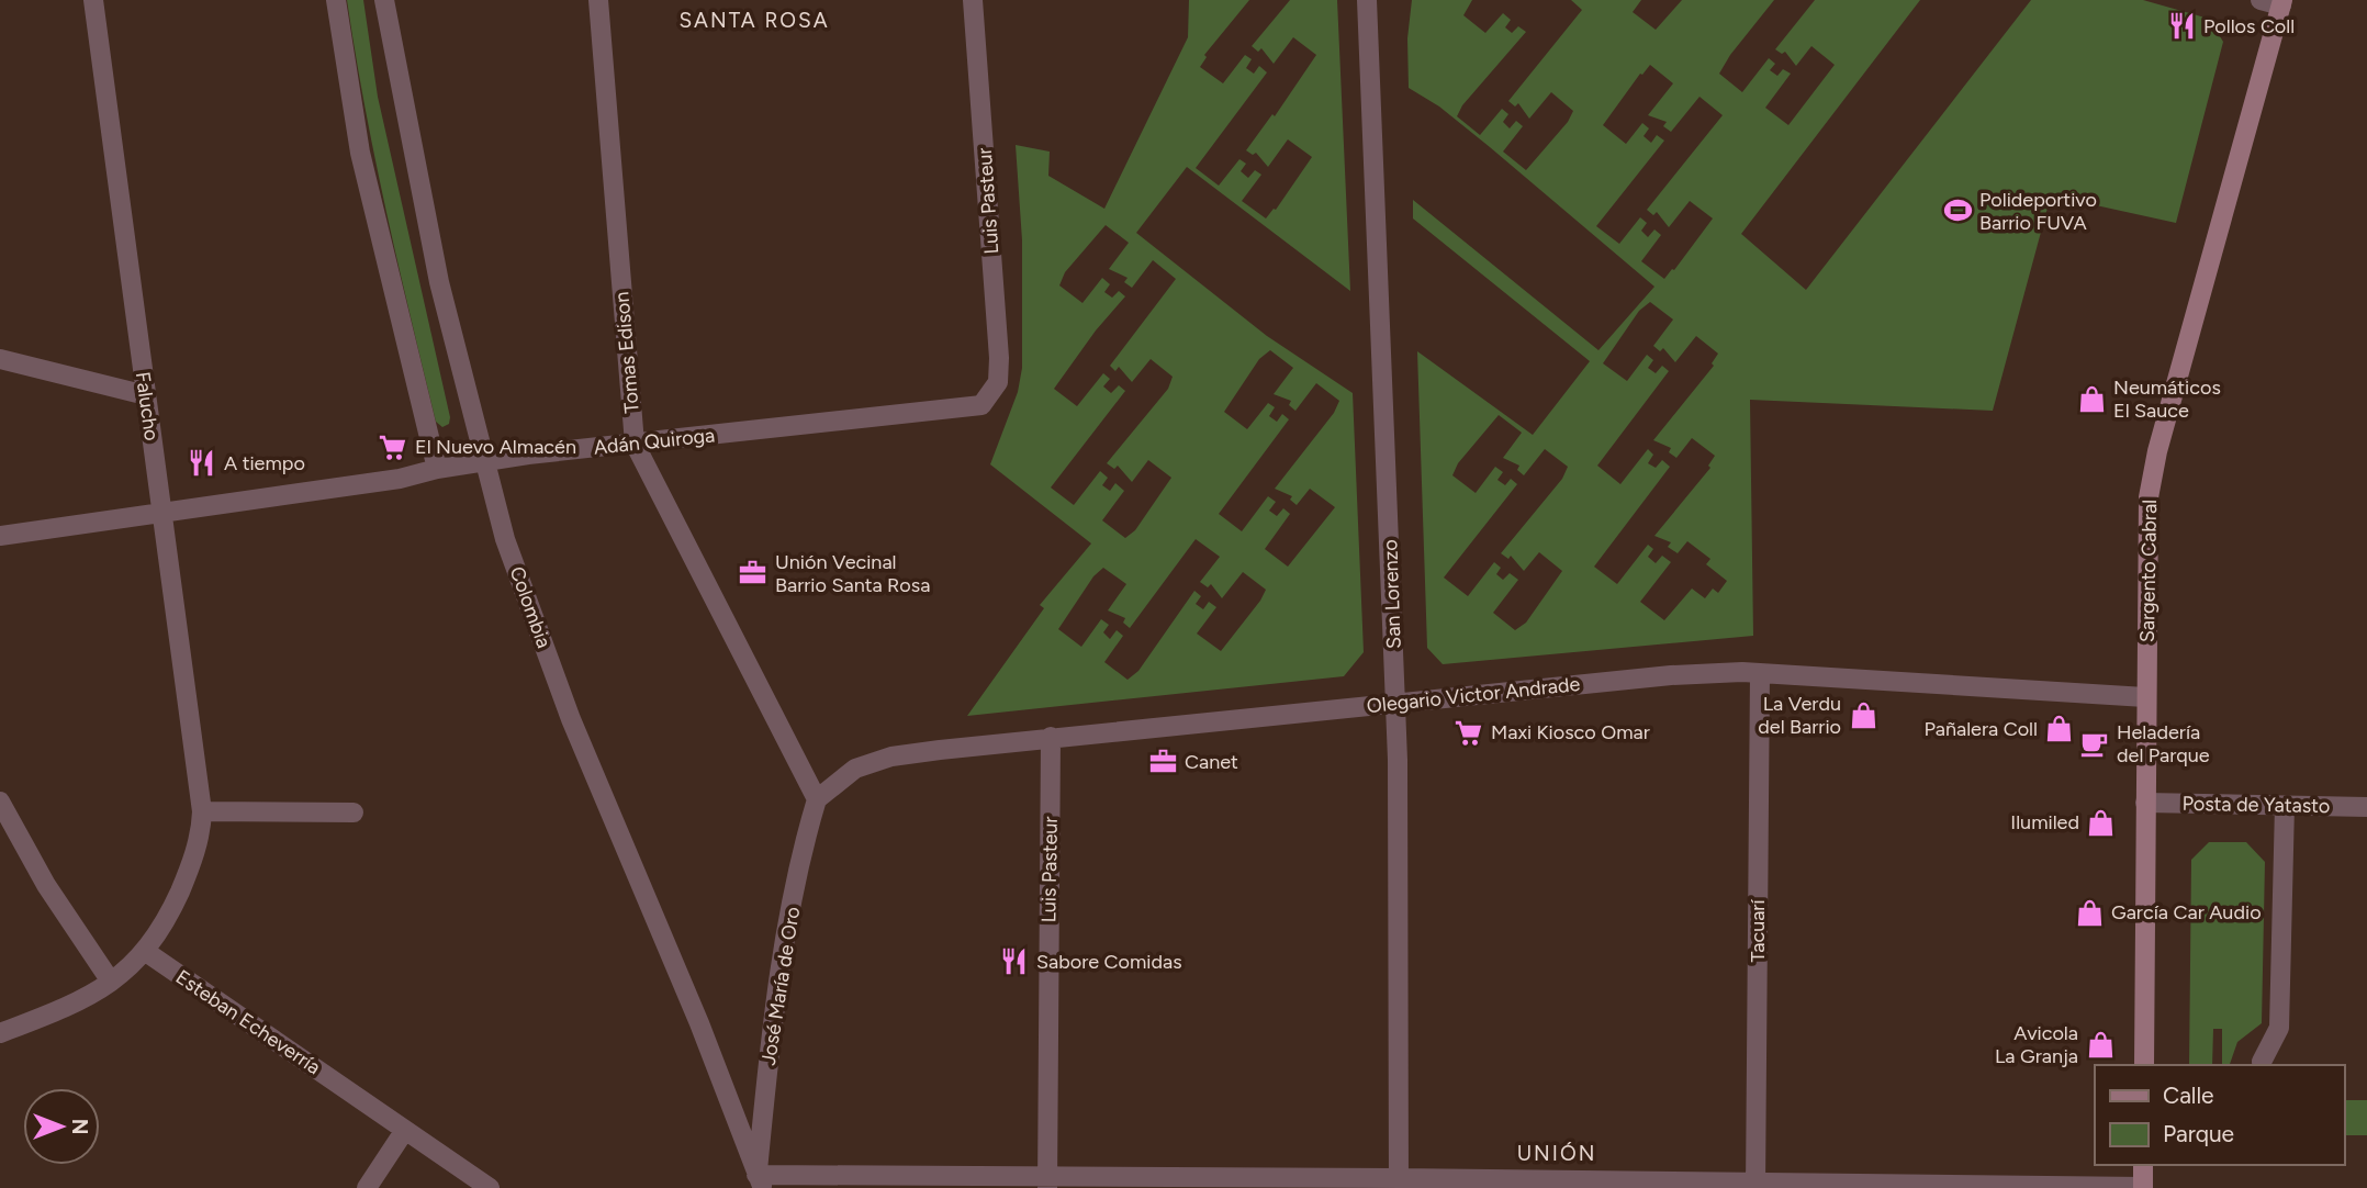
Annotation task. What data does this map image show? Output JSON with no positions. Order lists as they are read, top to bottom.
{
  "streets": {
    "main road": ["Sargento Cabral"],
    "street": [
      "Luis Pasteur",
      "Tomas Edison",
      "Falucho",
      "Adán Quiroga",
      "San Lorenzo",
      "Colombia",
      "Olegario Victor Andrade",
      "Posta de Yatasto",
      "Tacuarí",
      "José María de Oro",
      "Esteban Echeverría"
    ]
  },
  "crossings": [
    ["Luis Pasteur", "Adán Quiroga"],
    ["Luis Pasteur", "Olegario Victor Andrade"],
    ["Tomas Edison", "Adán Quiroga"],
    ["Tomas Edison", "Olegario Victor Andrade"],
    ["Tomas Edison", "José María de Oro"],
    ["Falucho", "Adán Quiroga"],
    ["Falucho", "Esteban Echeverría"],
    ["Adán Quiroga", "Colombia"],
    ["Sargento Cabral", "Olegario Victor Andrade"],
    ["Sargento Cabral", "Posta de Yatasto"],
    ["San Lorenzo", "Olegario Victor Andrade"],
    ["Colombia", "José María de Oro"],
    ["Olegario Victor Andrade", "Tacuarí"],
    ["Olegario Victor Andrade", "José María de Oro"]
  ],
  "districts": ["SANTA ROSA", "UNIÓN"],
  "places": {
    "restaurant": ["Pollos Coll", "A tiempo", "Sabore Comidas"],
    "sports": ["Polideportivo Barrio FUVA"],
    "shop": [
      "Neumáticos El Sauce",
      "La Verdu del Barrio",
      "Pañalera Coll",
      "Ilumiled",
      "García Car Audio",
      "Avicola La Granja"
    ],
    "supermarket": ["El Nuevo Almacén", "Maxi Kiosco Omar"],
    "office": ["Unión Vecinal Barrio Santa Rosa", "Canet"],
    "cafe": ["Heladería del Parque"]
  },
  "legend": ["Calle", "Parque"],
  "north": "right"
}
